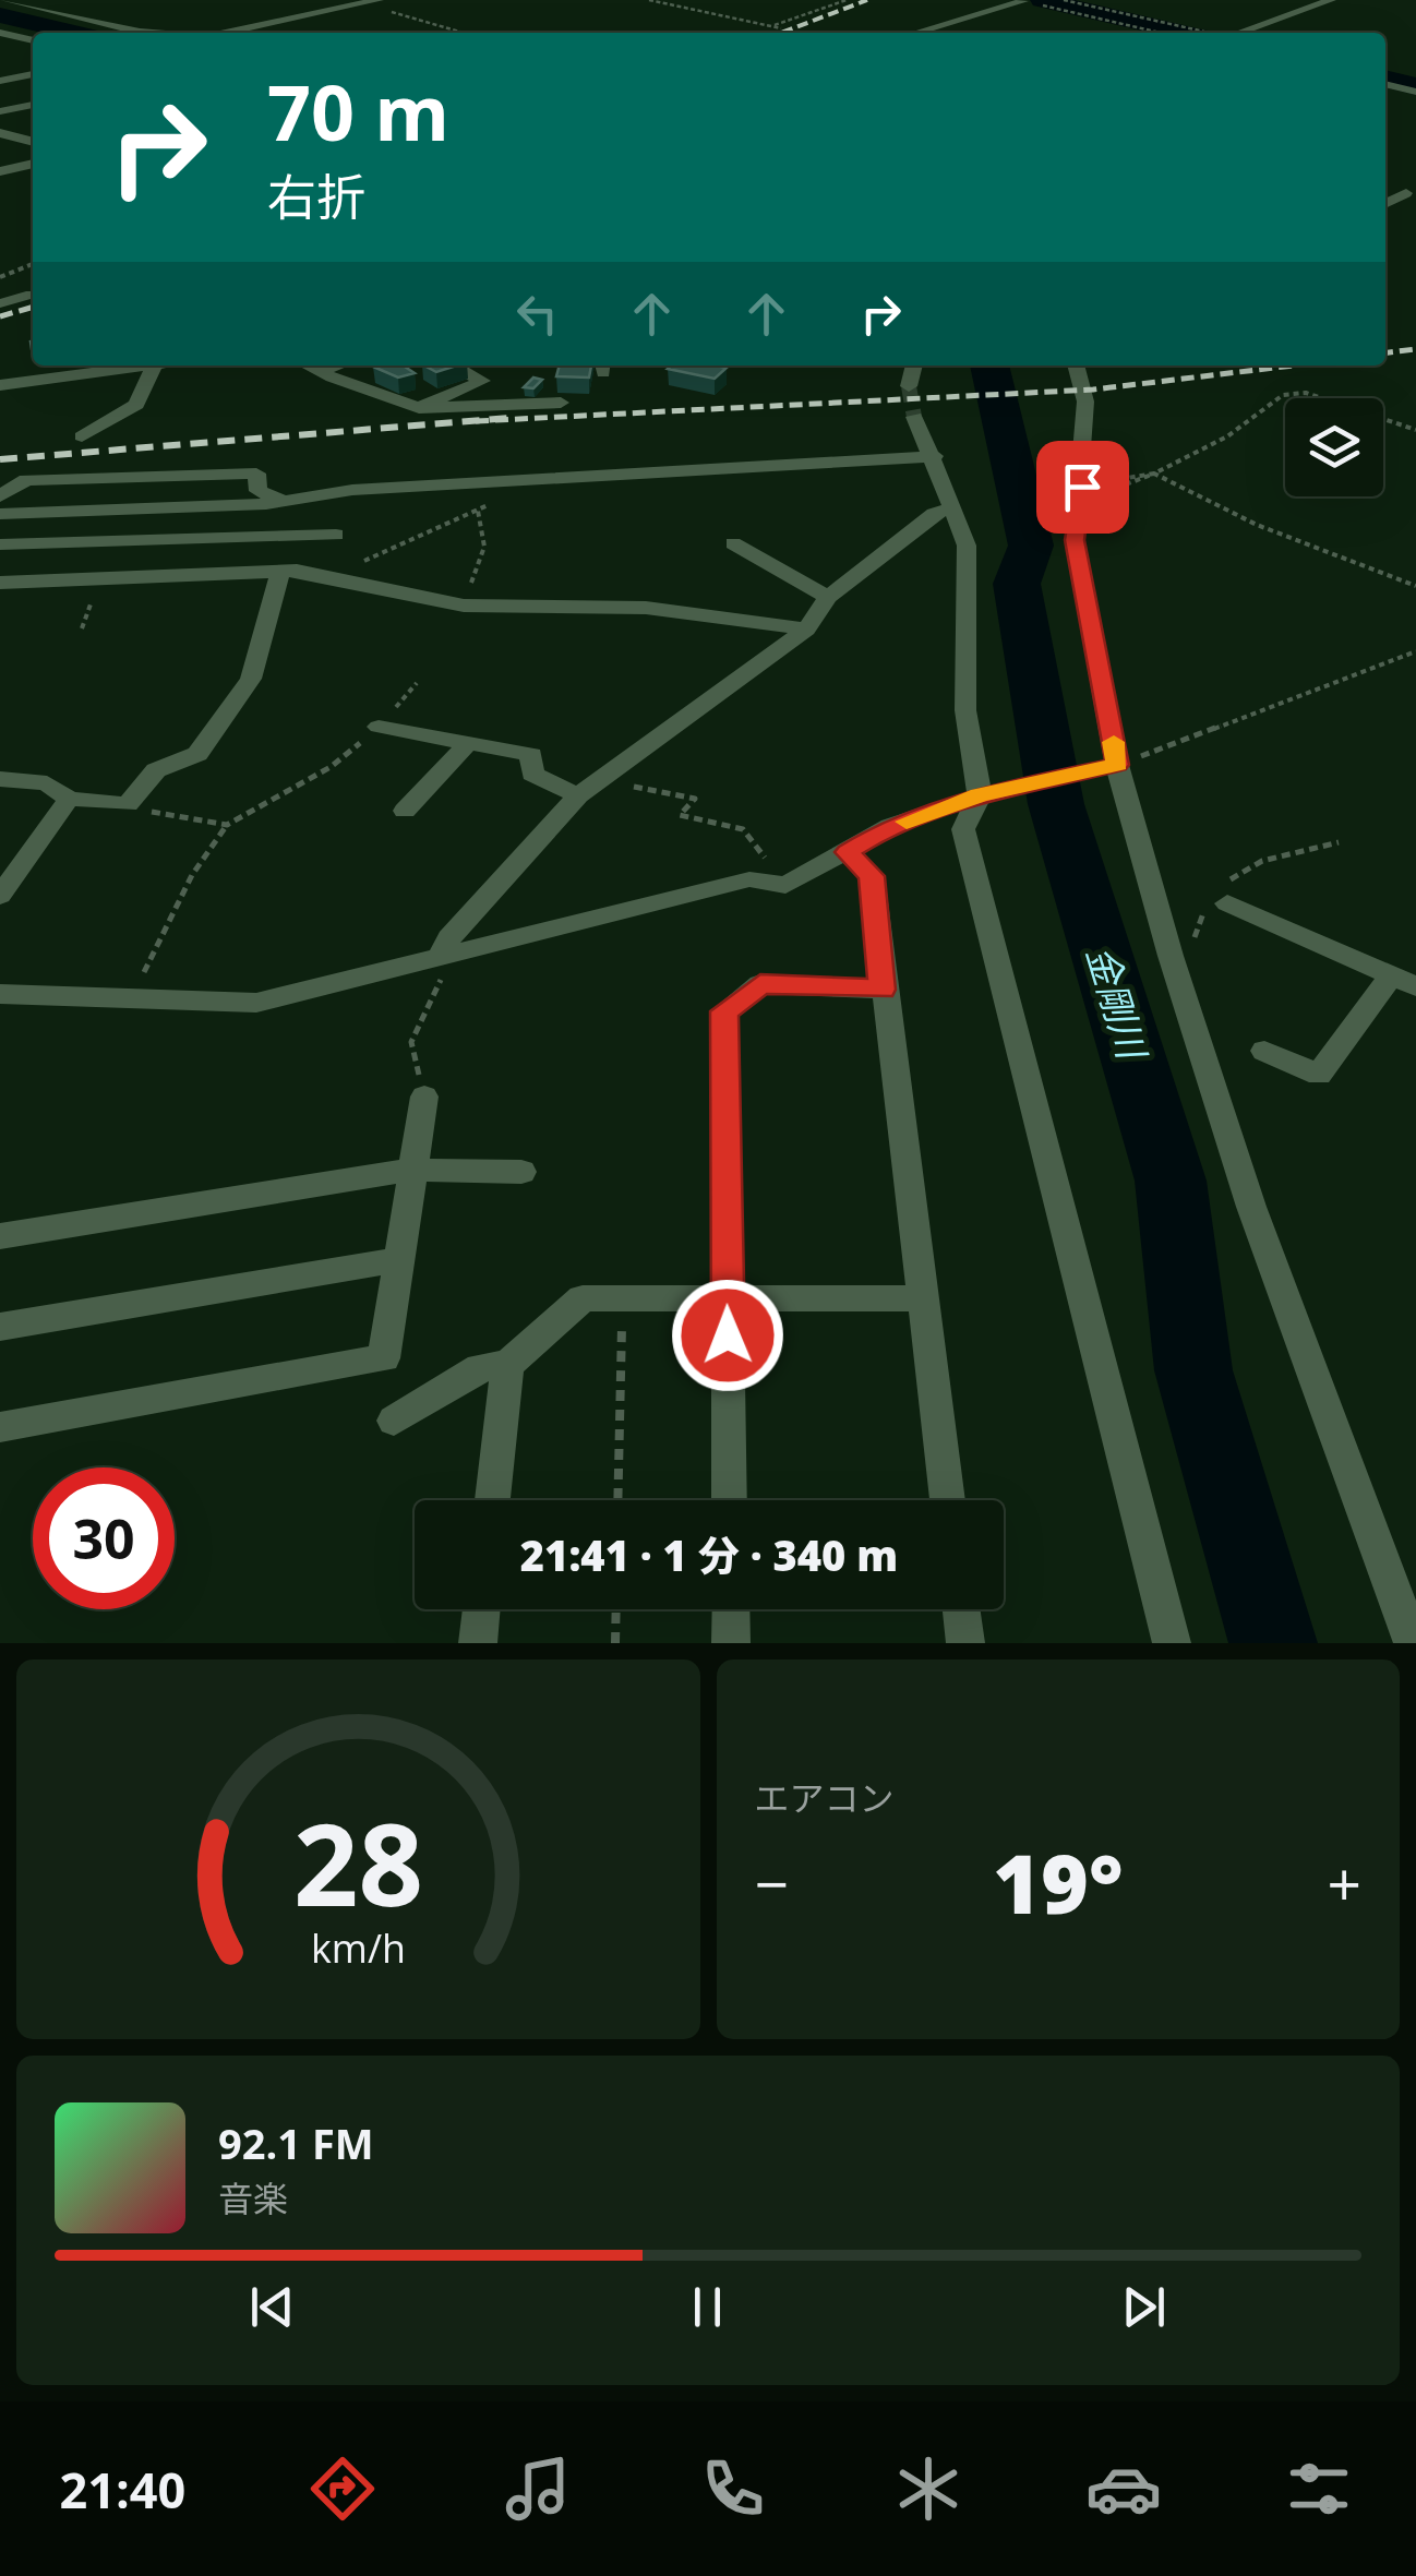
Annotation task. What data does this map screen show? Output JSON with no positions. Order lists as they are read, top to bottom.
{
  "water": ["金剛川"],
  "page": {
    "turn": ["70 m", "右折"],
    "limit": "30",
    "trip": "21:41 · 1 分 · 340 m",
    "tile": "エアコン",
    "heat": ["−", "19°", "+"],
    "song": ["92.1 FM", "音楽"],
    "tabs": "21:40",
    "gauge": ["28", "km/h"]
  }
}
